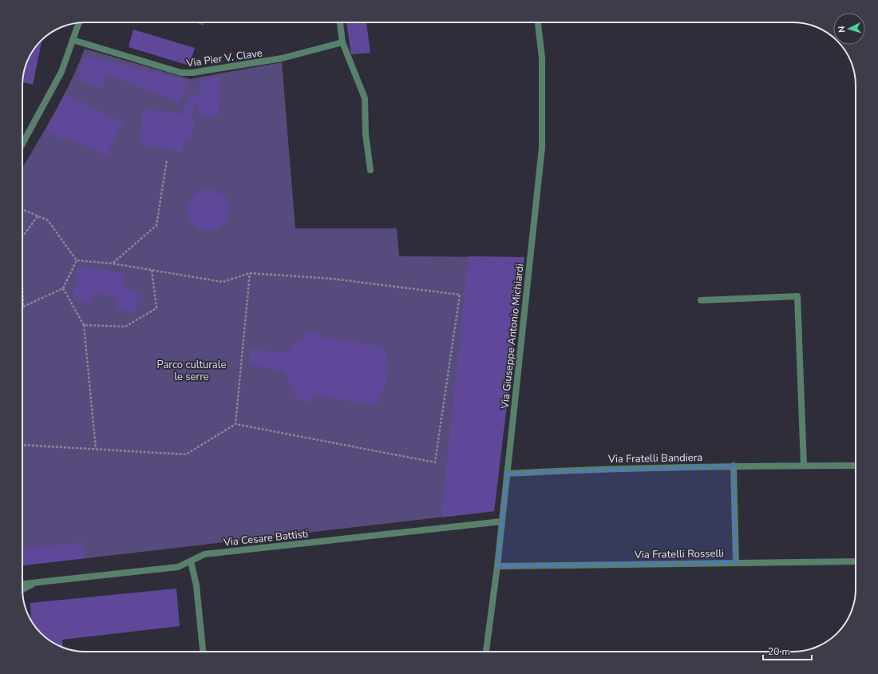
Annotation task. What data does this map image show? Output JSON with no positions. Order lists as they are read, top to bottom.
{
  "streets": {
    "street": [
      "Via Pier V. Clave",
      "Via Giuseppe Antonio Michiardi",
      "Via Fratelli Bandiera",
      "Via Cesare Battisti",
      "Via Fratelli Rosselli"
    ]
  },
  "crossings": [
    ["Via Giuseppe Antonio Michiardi", "Via Fratelli Bandiera"],
    ["Via Giuseppe Antonio Michiardi", "Via Cesare Battisti"],
    ["Via Giuseppe Antonio Michiardi", "Via Fratelli Rosselli"]
  ],
  "parks": ["Parco culturale le serre"],
  "scale_bar": "20 m",
  "north": "left"
}
